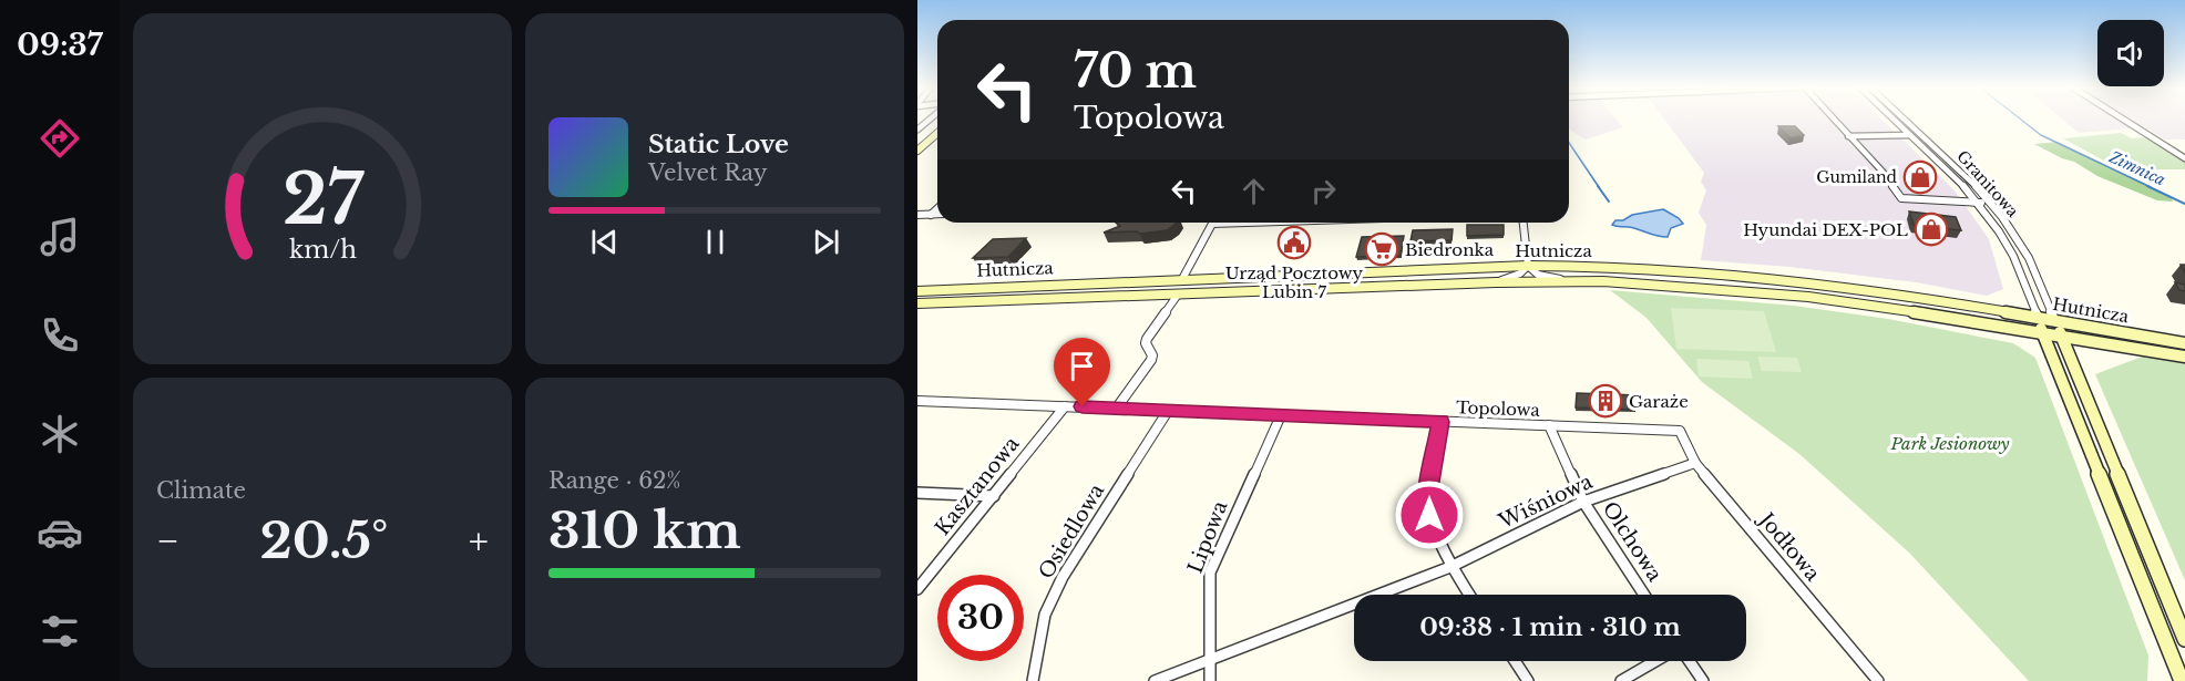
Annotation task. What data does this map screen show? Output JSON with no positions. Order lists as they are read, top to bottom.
{
  "streets": {
    "main road": ["Hutnicza"],
    "street": [
      "Granitowa",
      "Topolowa",
      "Kasztanowa",
      "Wiśniowa",
      "Osiedlowa",
      "Lipowa",
      "Olchowa",
      "Jodłowa"
    ]
  },
  "crossings": [
    ["Granitowa", "Hutnicza"],
    ["Topolowa", "Kasztanowa"],
    ["Topolowa", "Osiedlowa"],
    ["Topolowa", "Lipowa"],
    ["Topolowa", "Olchowa"],
    ["Topolowa", "Jodłowa"],
    ["Wiśniowa", "Lipowa"],
    ["Wiśniowa", "Olchowa"],
    ["Wiśniowa", "Jodłowa"]
  ],
  "water": ["Zimnica"],
  "parks": ["Park Jesionowy"],
  "places": {
    "shop": ["Gumiland", "Hyundai DEX-POL"],
    "public building": ["Urząd Pocztowy Lubin 7"],
    "supermarket": ["Biedronka"],
    "building": ["Garaże"]
  },
  "page": {
    "tabs": "09:37",
    "turn": ["70 m", "Topolowa"],
    "song": ["Static Love", "Velvet Ray"],
    "tile": [
      "Climate",
      ["Range · 62%", "310 km"]
    ],
    "heat": ["−", "20.5°", "+"],
    "limit": "30",
    "trip": "09:38 · 1 min · 310 m",
    "gauge": ["27", "km/h"]
  }
}
